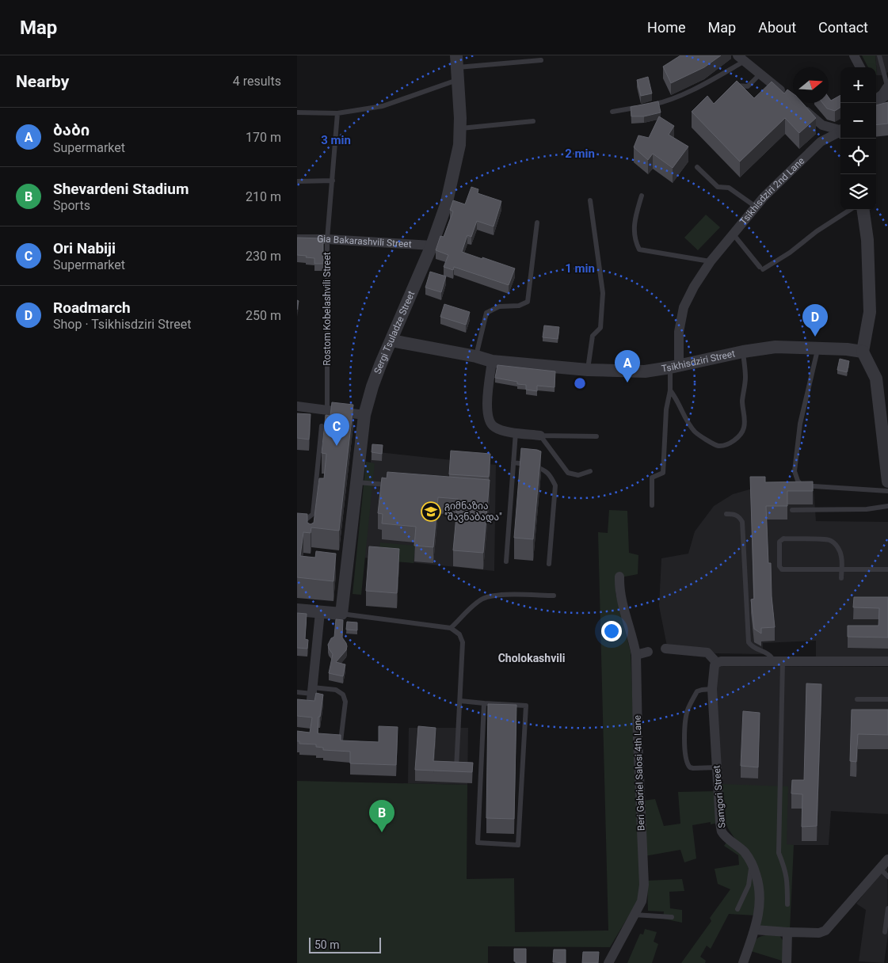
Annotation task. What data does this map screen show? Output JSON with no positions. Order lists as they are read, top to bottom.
{
  "streets": {
    "street": [
      "Tsikhisdziri 2nd Lane",
      "Gia Bakarashvili Street",
      "Sergi Tsuladze Street",
      "Tsikhisdziri Street",
      "Beri Gabriel Salosi 4th Lane",
      "Samgori Street"
    ],
    "lane": ["Rostom Kobelashvili Street"]
  },
  "crossings": [
    ["Tsikhisdziri 2nd Lane", "Tsikhisdziri Street"],
    ["Gia Bakarashvili Street", "Rostom Kobelashvili Street"],
    ["Gia Bakarashvili Street", "Sergi Tsuladze Street"],
    ["Sergi Tsuladze Street", "Tsikhisdziri Street"]
  ],
  "districts": ["Cholokashvili"],
  "places": {
    "school or university": ["გიმნაზია \"შავნაბადა\""]
  },
  "scale_bar": "50 m",
  "north": "right",
  "page": {
    "header": "Map",
    "nav": [
      "Home",
      "Map",
      "About",
      "Contact"
    ],
    "heading": ["Nearby", "4 results"],
    "map_buttons": ["+", "−"],
    "list": [
      {
        "mark": "A",
        "name": "ბაბი",
        "note": "Supermarket",
        "value": "170 m"
      },
      {
        "mark": "B",
        "name": "Shevardeni Stadium",
        "note": "Sports",
        "value": "210 m"
      },
      {
        "mark": "C",
        "name": "Ori Nabiji",
        "note": "Supermarket",
        "value": "230 m"
      },
      {
        "mark": "D",
        "name": "Roadmarch",
        "note": "Shop · Tsikhisdziri Street",
        "value": "250 m"
      }
    ],
    "pins": [
      "D",
      "A",
      "C",
      "B"
    ],
    "scale": "50 m"
  },
  "rings": ["3 min", "2 min", "1 min"]
}
